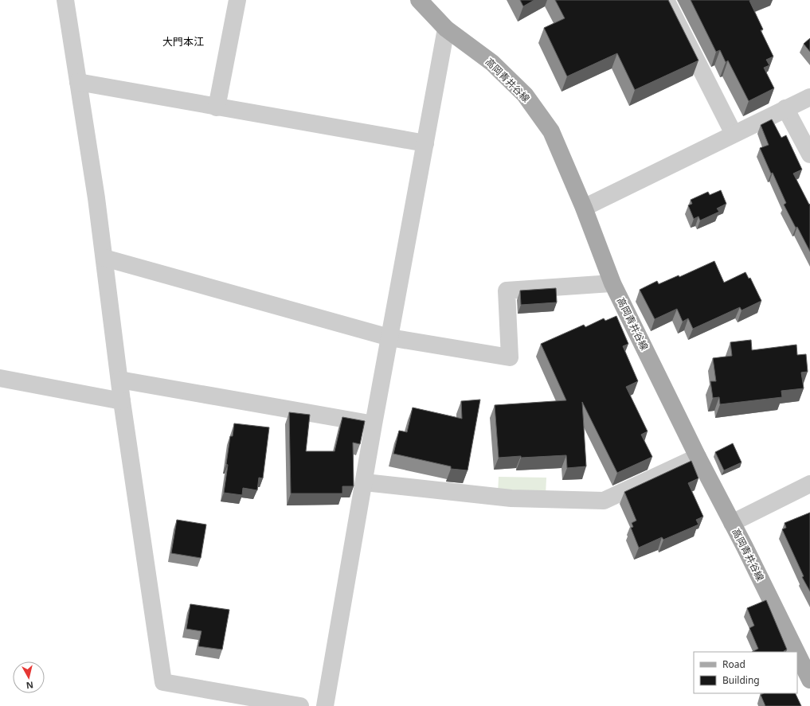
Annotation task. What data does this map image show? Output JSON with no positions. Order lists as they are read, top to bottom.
{
  "streets": {
    "main road": ["高岡青井谷線"]
  },
  "districts": ["大門本江"],
  "legend": ["Road", "Building"],
  "north": "bottom"
}
